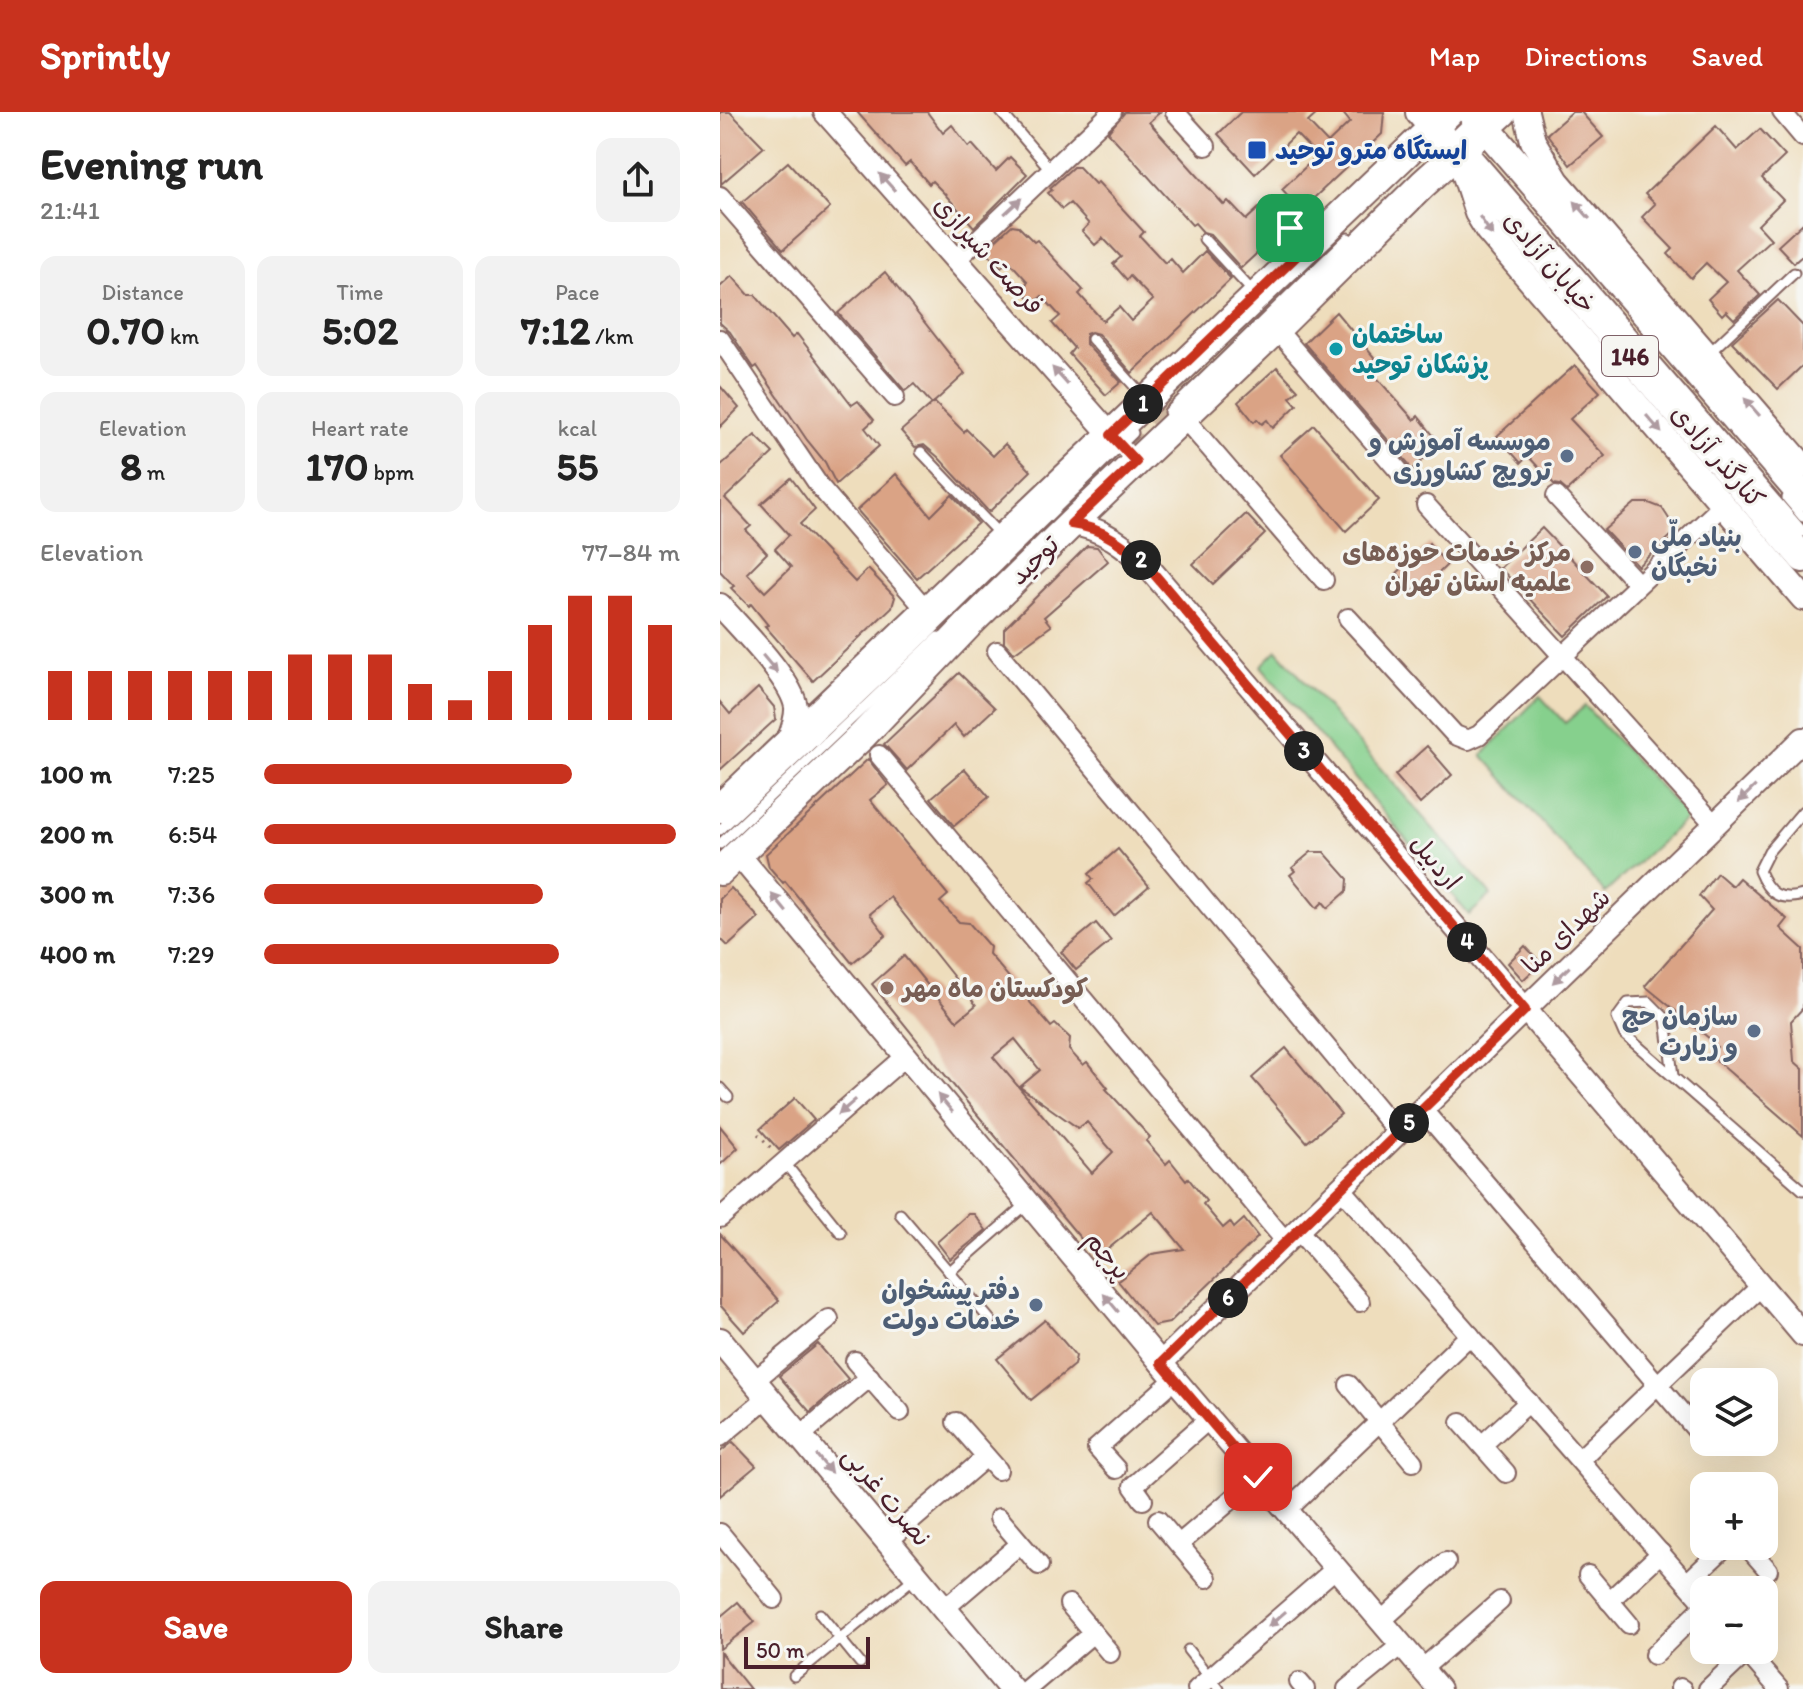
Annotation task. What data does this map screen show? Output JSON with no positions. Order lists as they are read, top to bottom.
{
  "streets": {
    "main road": [
      "خیابان آزادی",
      "146",
      "کنارگذر آزادی",
      "توحید",
      "نصرت غربی"
    ],
    "street": [
      "فرصت شیرازی",
      "اردبیل",
      "شهدای منا",
      "پرچم"
    ]
  },
  "crossings": [
    ["فرصت شیرازی", "توحید"],
    ["خیابان آزادی", "کنارگذر آزادی"],
    ["خیابان آزادی", "توحید"],
    ["کنارگذر آزادی", "توحید"],
    ["توحید", "اردبیل"],
    ["توحید", "پرچم"],
    ["اردبیل", "شهدای منا"],
    ["شهدای منا", "پرچم"]
  ],
  "one_way": ["شهدای منا"],
  "places": {
    "transit": ["ایستگاه مترو توحید"],
    "other": [
      "ساختمان پزشکان توحید",
      "موسسه آموزش و ترویج کشاورزی",
      "بنیاد ملّی نخبگان",
      "مرکز خدمات حوزه‌های علمیه استان تهران",
      "کودکستان ماه مهر",
      "سازمان حج و زیارت",
      "دفتر پیشخوان خدمات دولت"
    ]
  },
  "scale_bar": "50 m",
  "page": {
    "header": "Sprintly",
    "nav": ["Map", "Directions", "Saved"],
    "heading": ["Evening run", "21:41"],
    "stats": [
      ["Distance", "0.70 km"],
      ["Time", "5:02"],
      ["Pace", "7:12 /km"],
      ["Elevation", "8 m"],
      ["Heart rate", "170 bpm"],
      ["kcal", "55"]
    ],
    "pins": [
      "1",
      "2",
      "3",
      "4",
      "5",
      "6"
    ],
    "chart": ["Elevation", "77–84 m"],
    "list": [
      {
        "name": "100 m",
        "note": "7:25"
      },
      {
        "name": "200 m",
        "note": "6:54"
      },
      {
        "name": "300 m",
        "note": "7:36"
      },
      {
        "name": "400 m",
        "note": "7:29"
      }
    ],
    "map_buttons": ["+", "−"],
    "buttons": ["Save", "Share"],
    "scale": "50 m"
  }
}
